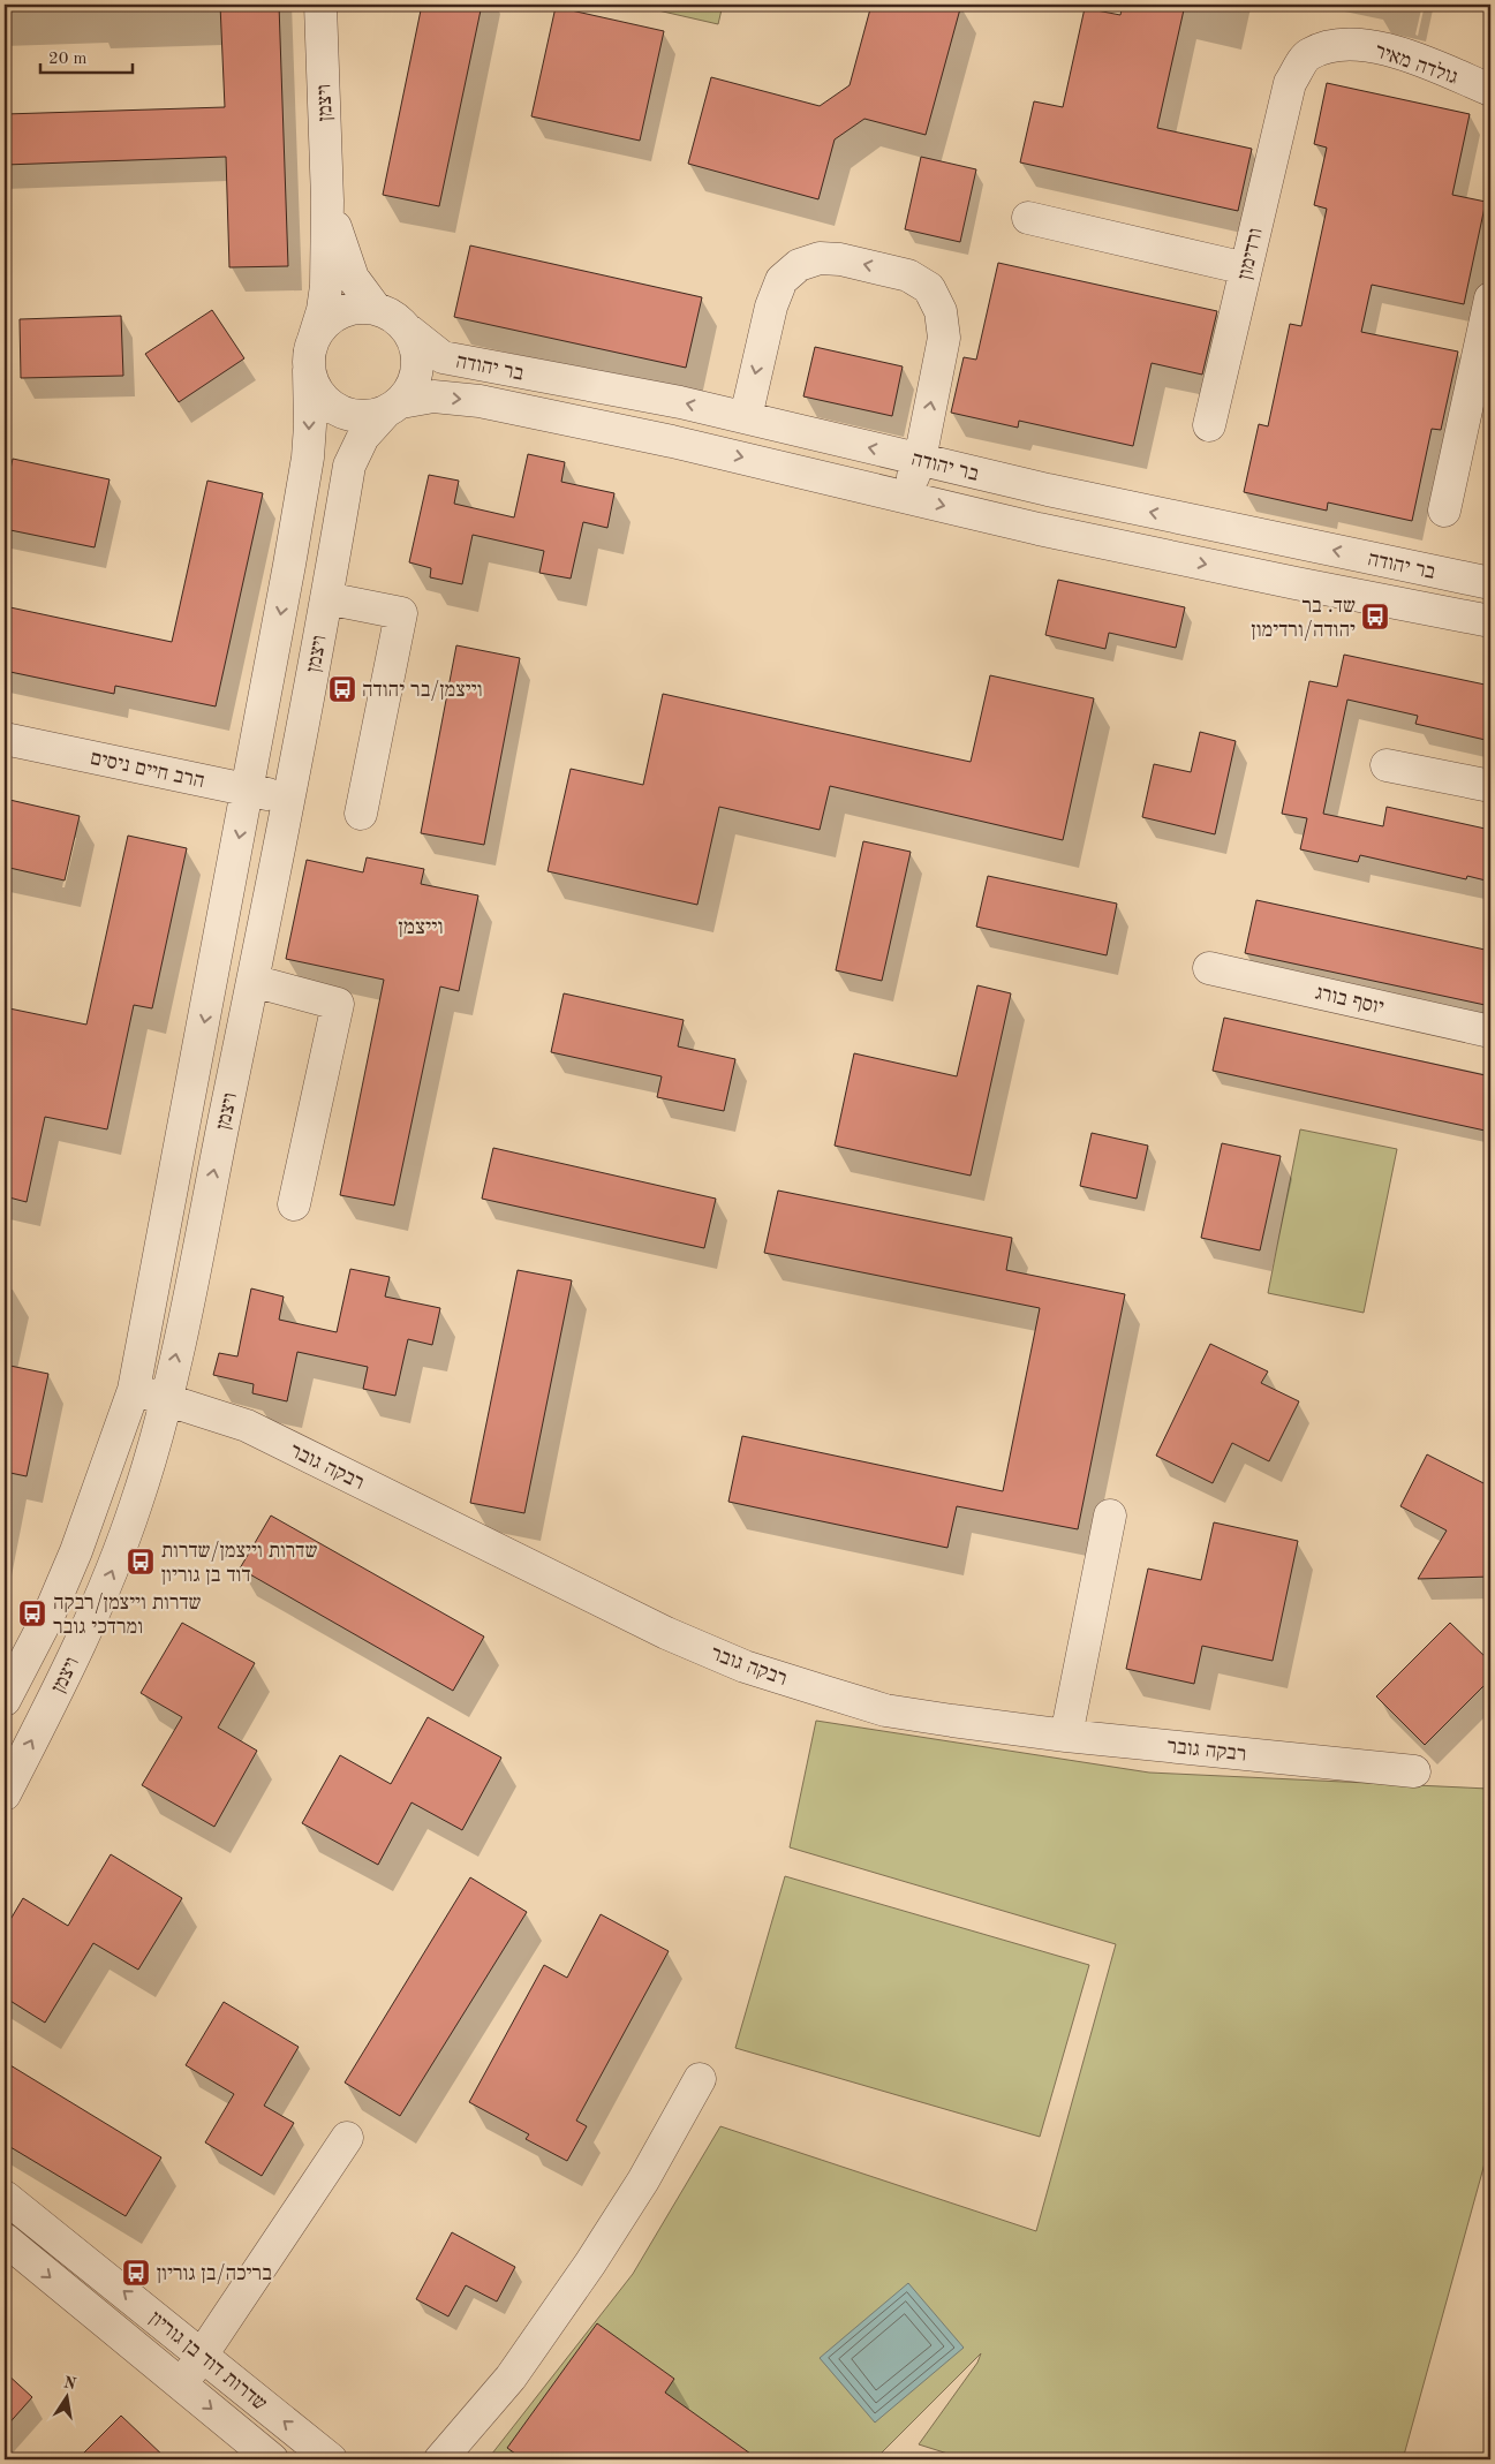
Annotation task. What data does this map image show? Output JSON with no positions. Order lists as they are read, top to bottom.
{
  "streets": {
    "street": [
      "גולדה מאיר",
      "ויצמן",
      "ורדימון",
      "בר יהודה",
      "הרב חיים ניסים",
      "יוסף בורג",
      "רבקה גובר",
      "שדרות דוד בן גוריון"
    ]
  },
  "crossings": [
    ["גולדה מאיר", "ורדימון"],
    ["ויצמן", "בר יהודה"],
    ["ויצמן", "הרב חיים ניסים"],
    ["ויצמן", "רבקה גובר"]
  ],
  "districts": ["וייצמן"],
  "places": {
    "bus stop": [
      "שד. בר יהודה/ורדימון",
      "וייצמן/בר יהודה",
      "שדרות וייצמן/שדרות דוד בן גוריון",
      "שדרות וייצמן/רבקה ומרדכי גובר",
      "בריכה/בן גוריון"
    ]
  },
  "scale_bar": "20 m",
  "north": "top"
}
